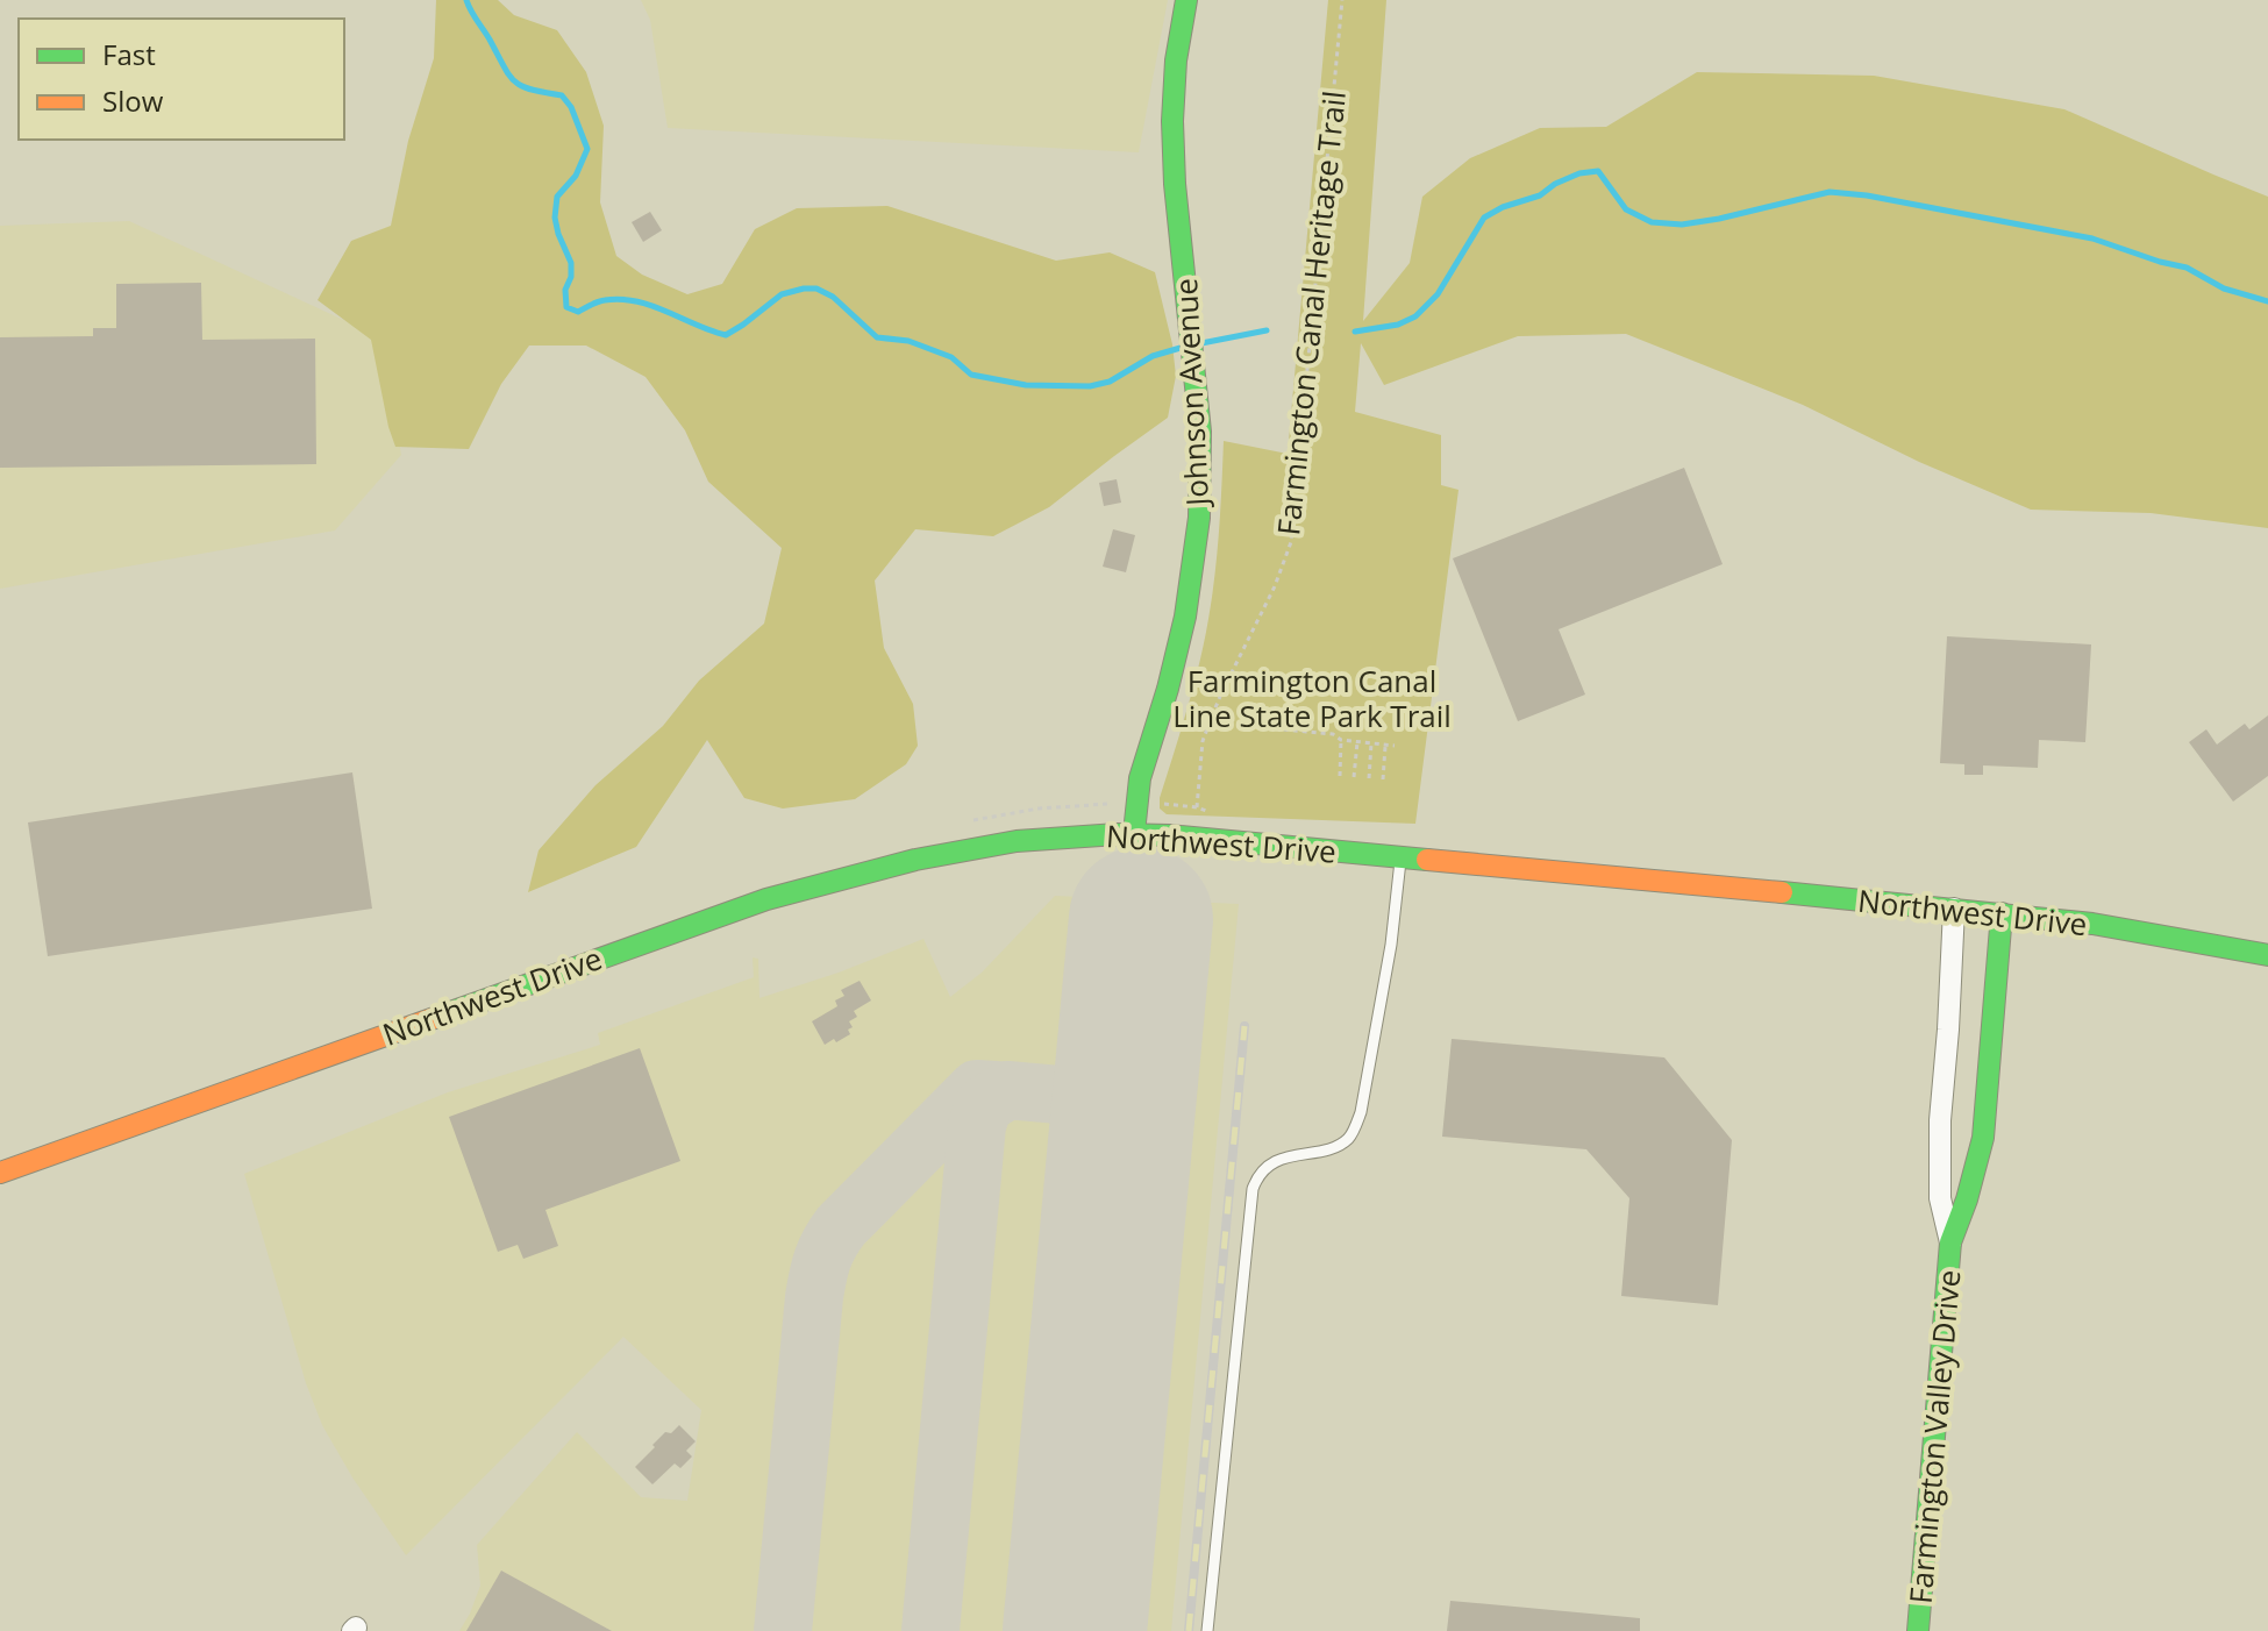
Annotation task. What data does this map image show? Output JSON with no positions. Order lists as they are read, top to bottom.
{
  "streets": {
    "main road": ["Johnson Avenue", "Northwest Drive", "Farmington Valley Drive"],
    "path": ["Farmington Canal Heritage Trail"]
  },
  "crossings": [
    ["Johnson Avenue", "Northwest Drive"],
    ["Northwest Drive", "Farmington Valley Drive"]
  ],
  "parks": ["Farmington Canal Line State Park Trail"],
  "legend": ["Fast", "Slow"]
}
